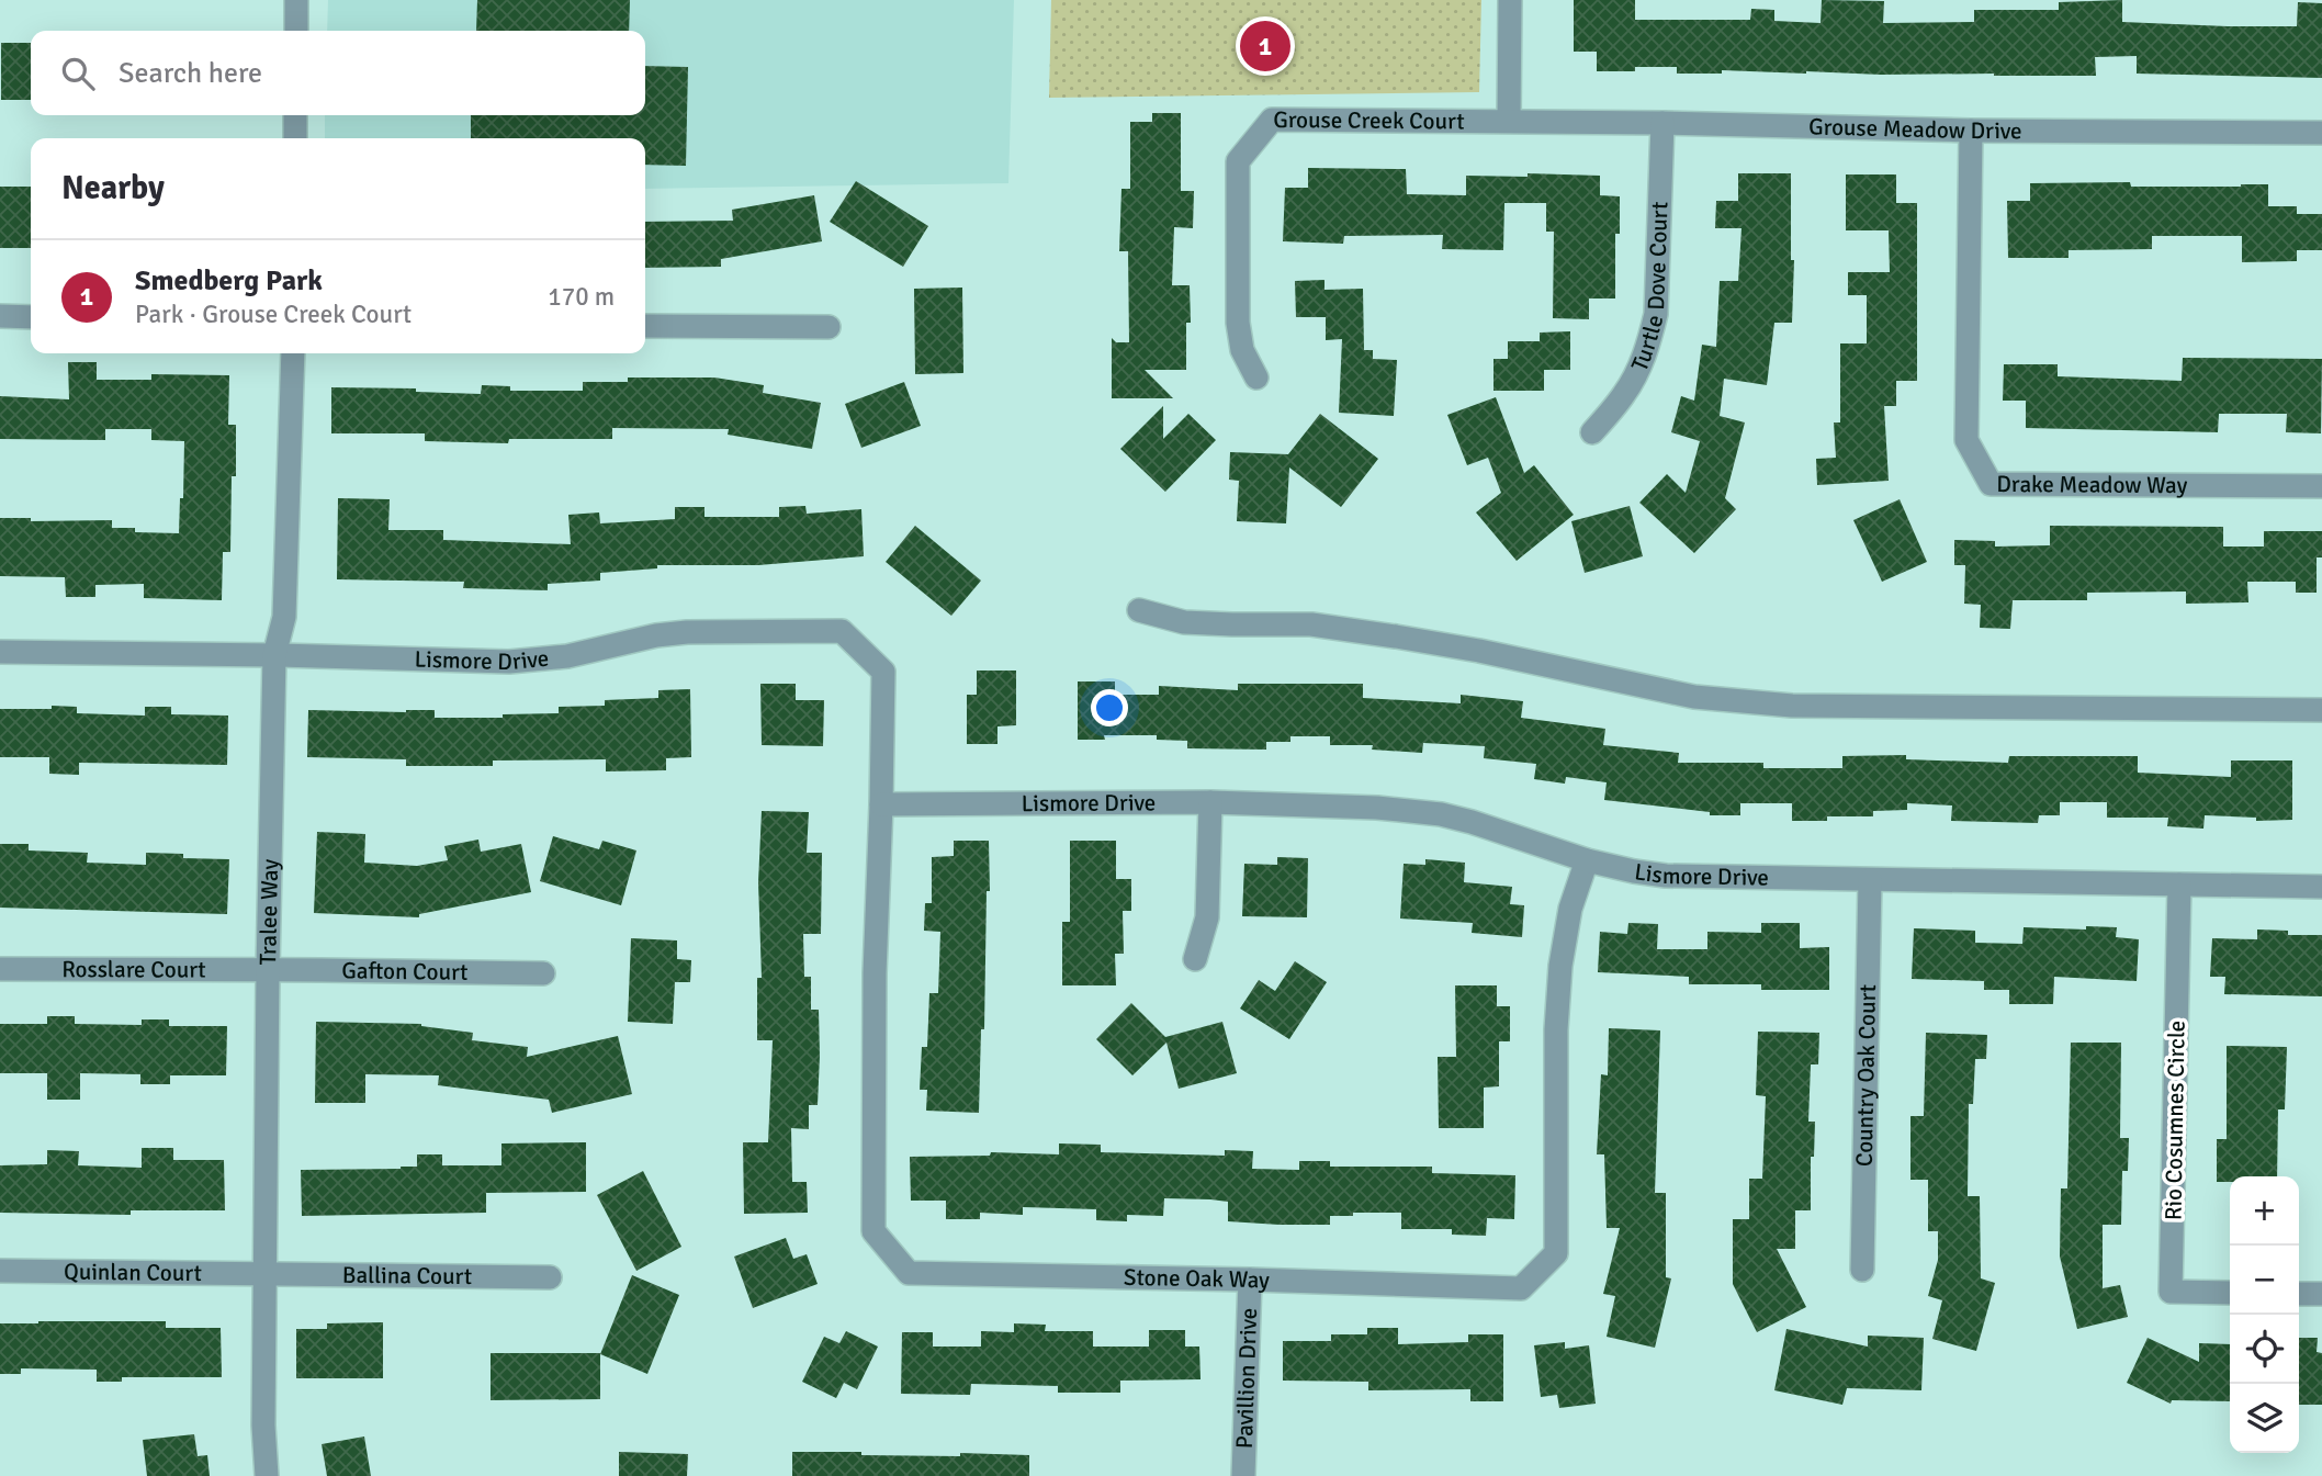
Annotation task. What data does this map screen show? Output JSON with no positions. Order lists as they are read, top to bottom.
{
  "streets": {
    "street": [
      "Grouse Creek Court",
      "Grouse Meadow Drive",
      "Turtle Dove Court",
      "Drake Meadow Way",
      "Lismore Drive",
      "Tralee Way",
      "Rosslare Court",
      "Gafton Court",
      "Country Oak Court",
      "Rio Cosumnes Circle",
      "Quinlan Court",
      "Ballina Court",
      "Stone Oak Way",
      "Pavillion Drive"
    ]
  },
  "crossings": [
    ["Grouse Creek Court", "Grouse Meadow Drive"],
    ["Grouse Meadow Drive", "Turtle Dove Court"],
    ["Grouse Meadow Drive", "Drake Meadow Way"],
    ["Lismore Drive", "Tralee Way"],
    ["Lismore Drive", "Country Oak Court"],
    ["Lismore Drive", "Rio Cosumnes Circle"],
    ["Lismore Drive", "Stone Oak Way"],
    ["Tralee Way", "Rosslare Court"],
    ["Tralee Way", "Gafton Court"],
    ["Tralee Way", "Quinlan Court"],
    ["Tralee Way", "Ballina Court"],
    ["Rosslare Court", "Gafton Court"],
    ["Quinlan Court", "Ballina Court"],
    ["Stone Oak Way", "Pavillion Drive"]
  ],
  "page": {
    "pins": "1",
    "search": "Search here",
    "heading": "Nearby",
    "list": [
      {
        "mark": "1",
        "name": "Smedberg Park",
        "note": "Park · Grouse Creek Court",
        "value": "170 m"
      }
    ],
    "map_buttons": ["+", "−"]
  }
}
